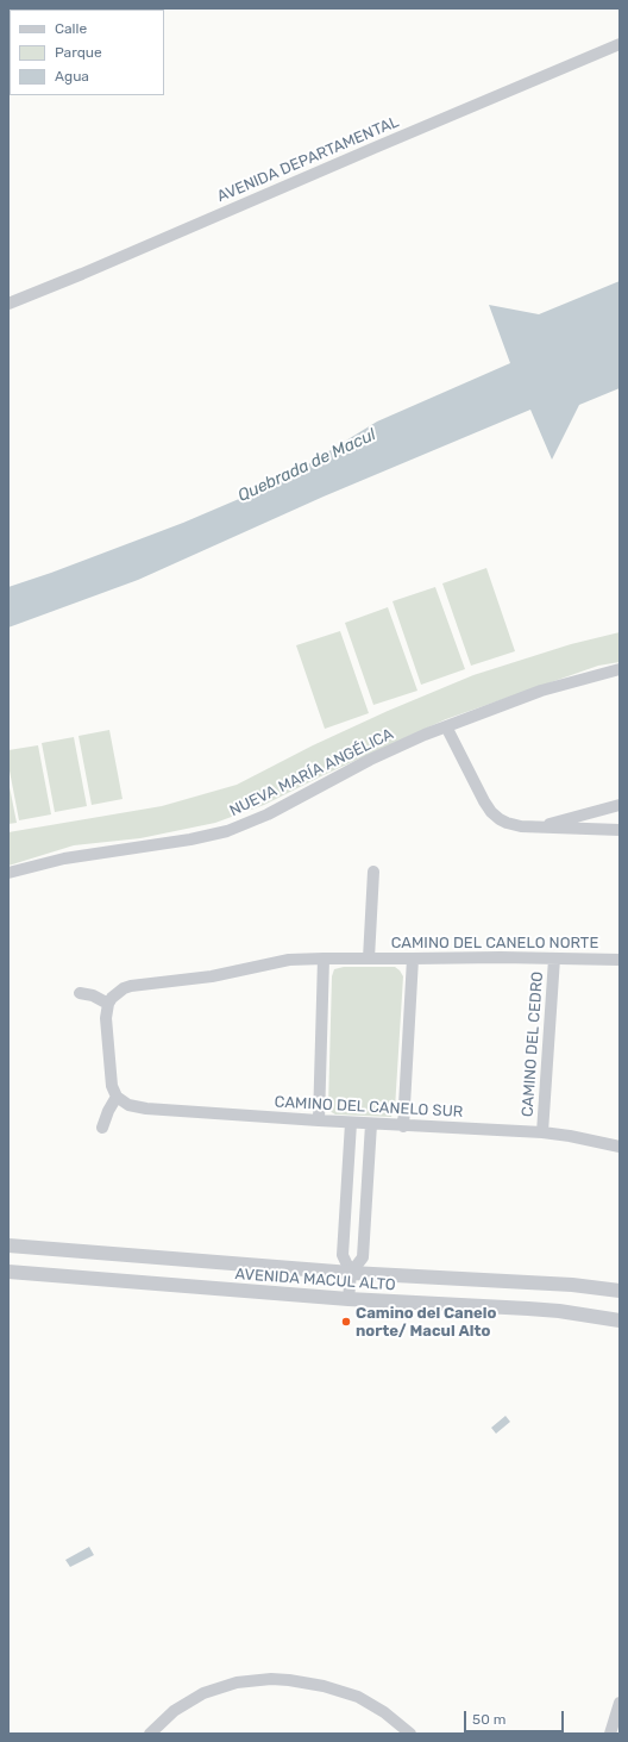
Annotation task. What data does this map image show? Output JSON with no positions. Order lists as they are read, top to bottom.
{
  "streets": {
    "street": [
      "AVENIDA DEPARTAMENTAL",
      "NUEVA MARÍA ANGÉLICA",
      "CAMINO DEL CANELO NORTE",
      "CAMINO DEL CEDRO",
      "CAMINO DEL CANELO SUR",
      "AVENIDA MACUL ALTO"
    ]
  },
  "crossings": [
    ["CAMINO DEL CANELO NORTE", "CAMINO DEL CEDRO"],
    ["CAMINO DEL CEDRO", "CAMINO DEL CANELO SUR"]
  ],
  "water": ["Quebrada de Macul"],
  "places": ["Camino del Canelo norte/ Macul Alto"],
  "legend": ["Calle", "Parque", "Agua"],
  "scale_bar": "50 m"
}
